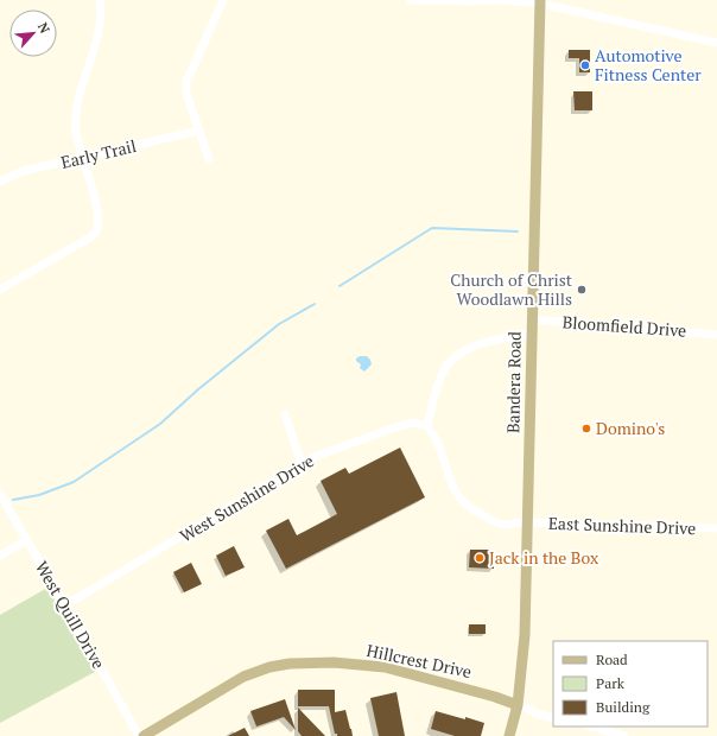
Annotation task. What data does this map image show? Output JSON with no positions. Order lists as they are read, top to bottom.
{
  "streets": {
    "main road": ["Bandera Road", "Hillcrest Drive"],
    "street": [
      "Early Trail",
      "Bloomfield Drive",
      "West Sunshine Drive",
      "East Sunshine Drive",
      "West Quill Drive"
    ]
  },
  "crossings": [
    ["Bloomfield Drive", "Bandera Road"],
    ["Bandera Road", "East Sunshine Drive"],
    ["Bandera Road", "Hillcrest Drive"],
    ["West Sunshine Drive", "West Quill Drive"]
  ],
  "places": [
    "Automotive Fitness Center",
    "Church of Christ Woodlawn Hills",
    "Domino's",
    "Jack in the Box"
  ],
  "legend": ["Road", "Park", "Building"],
  "north": "top right"
}
